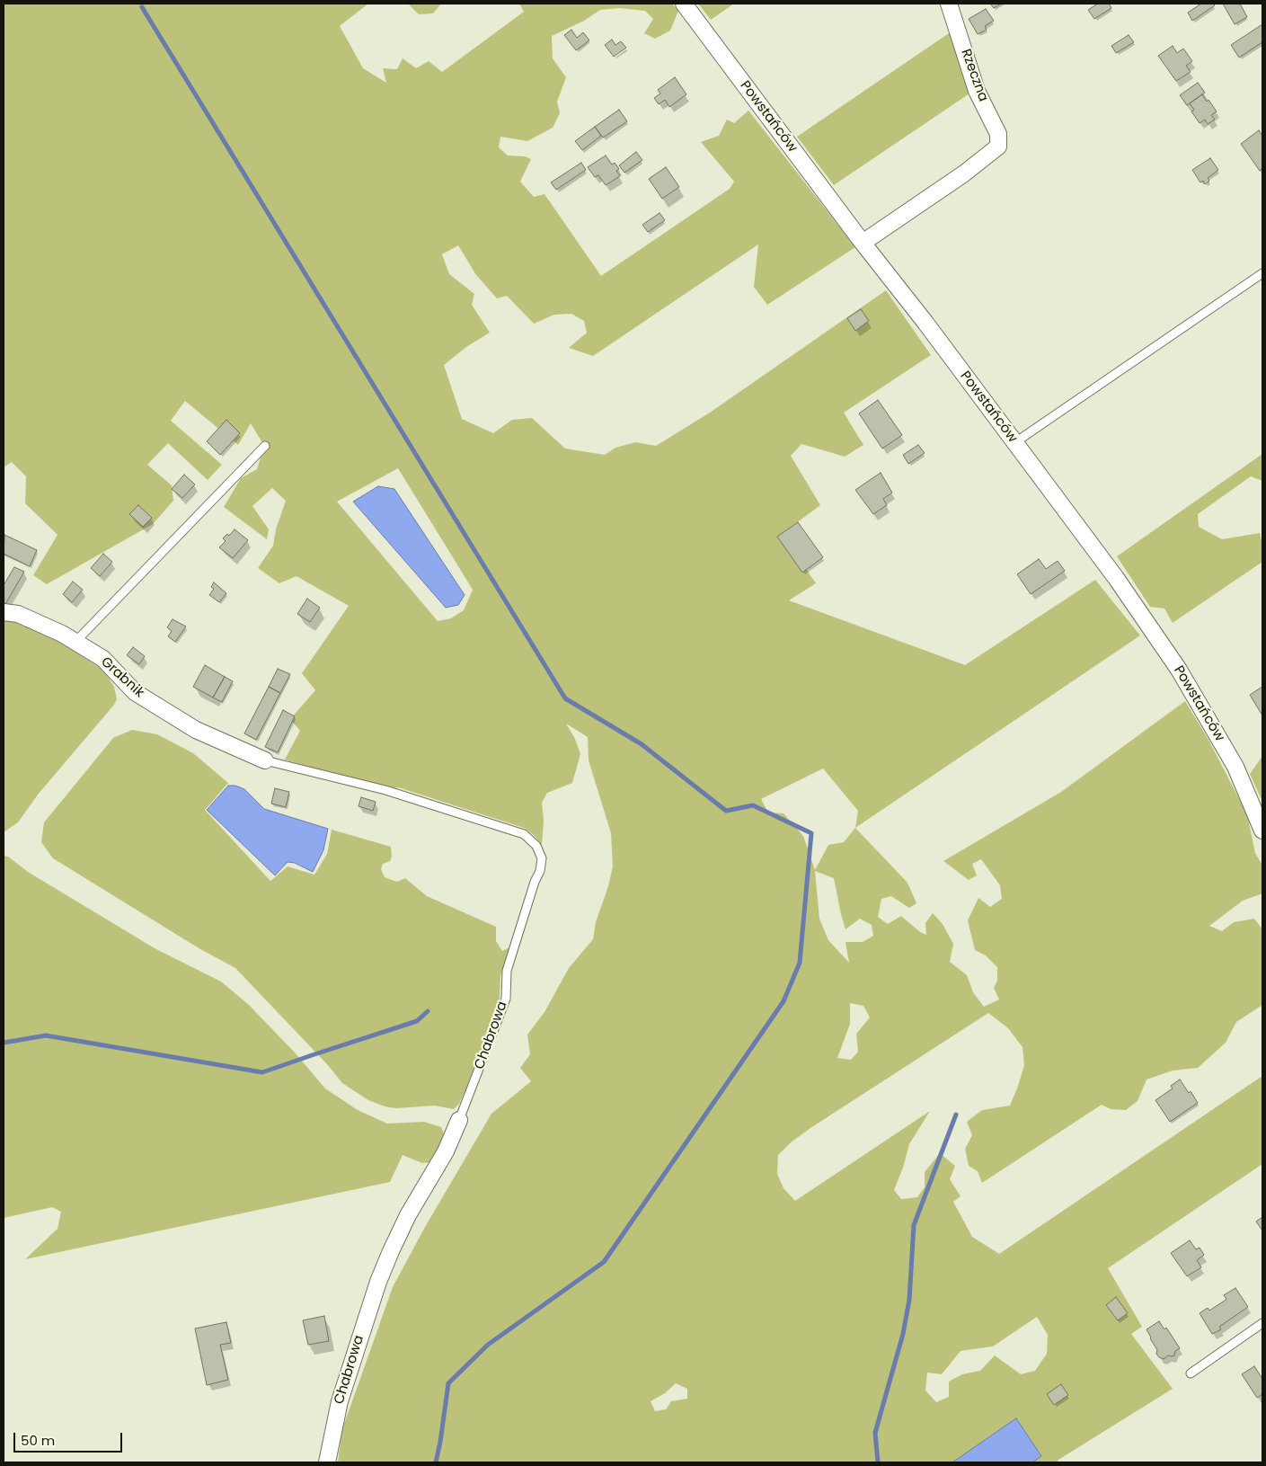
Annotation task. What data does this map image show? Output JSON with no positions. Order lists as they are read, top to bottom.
{
  "streets": {
    "street": [
      "Rzeczna",
      "Powstańców",
      "Grabnik",
      "Chabrowa"
    ]
  },
  "crossings": [
    ["Rzeczna", "Powstańców"],
    ["Grabnik", "Chabrowa"]
  ],
  "scale_bar": "50 m"
}
